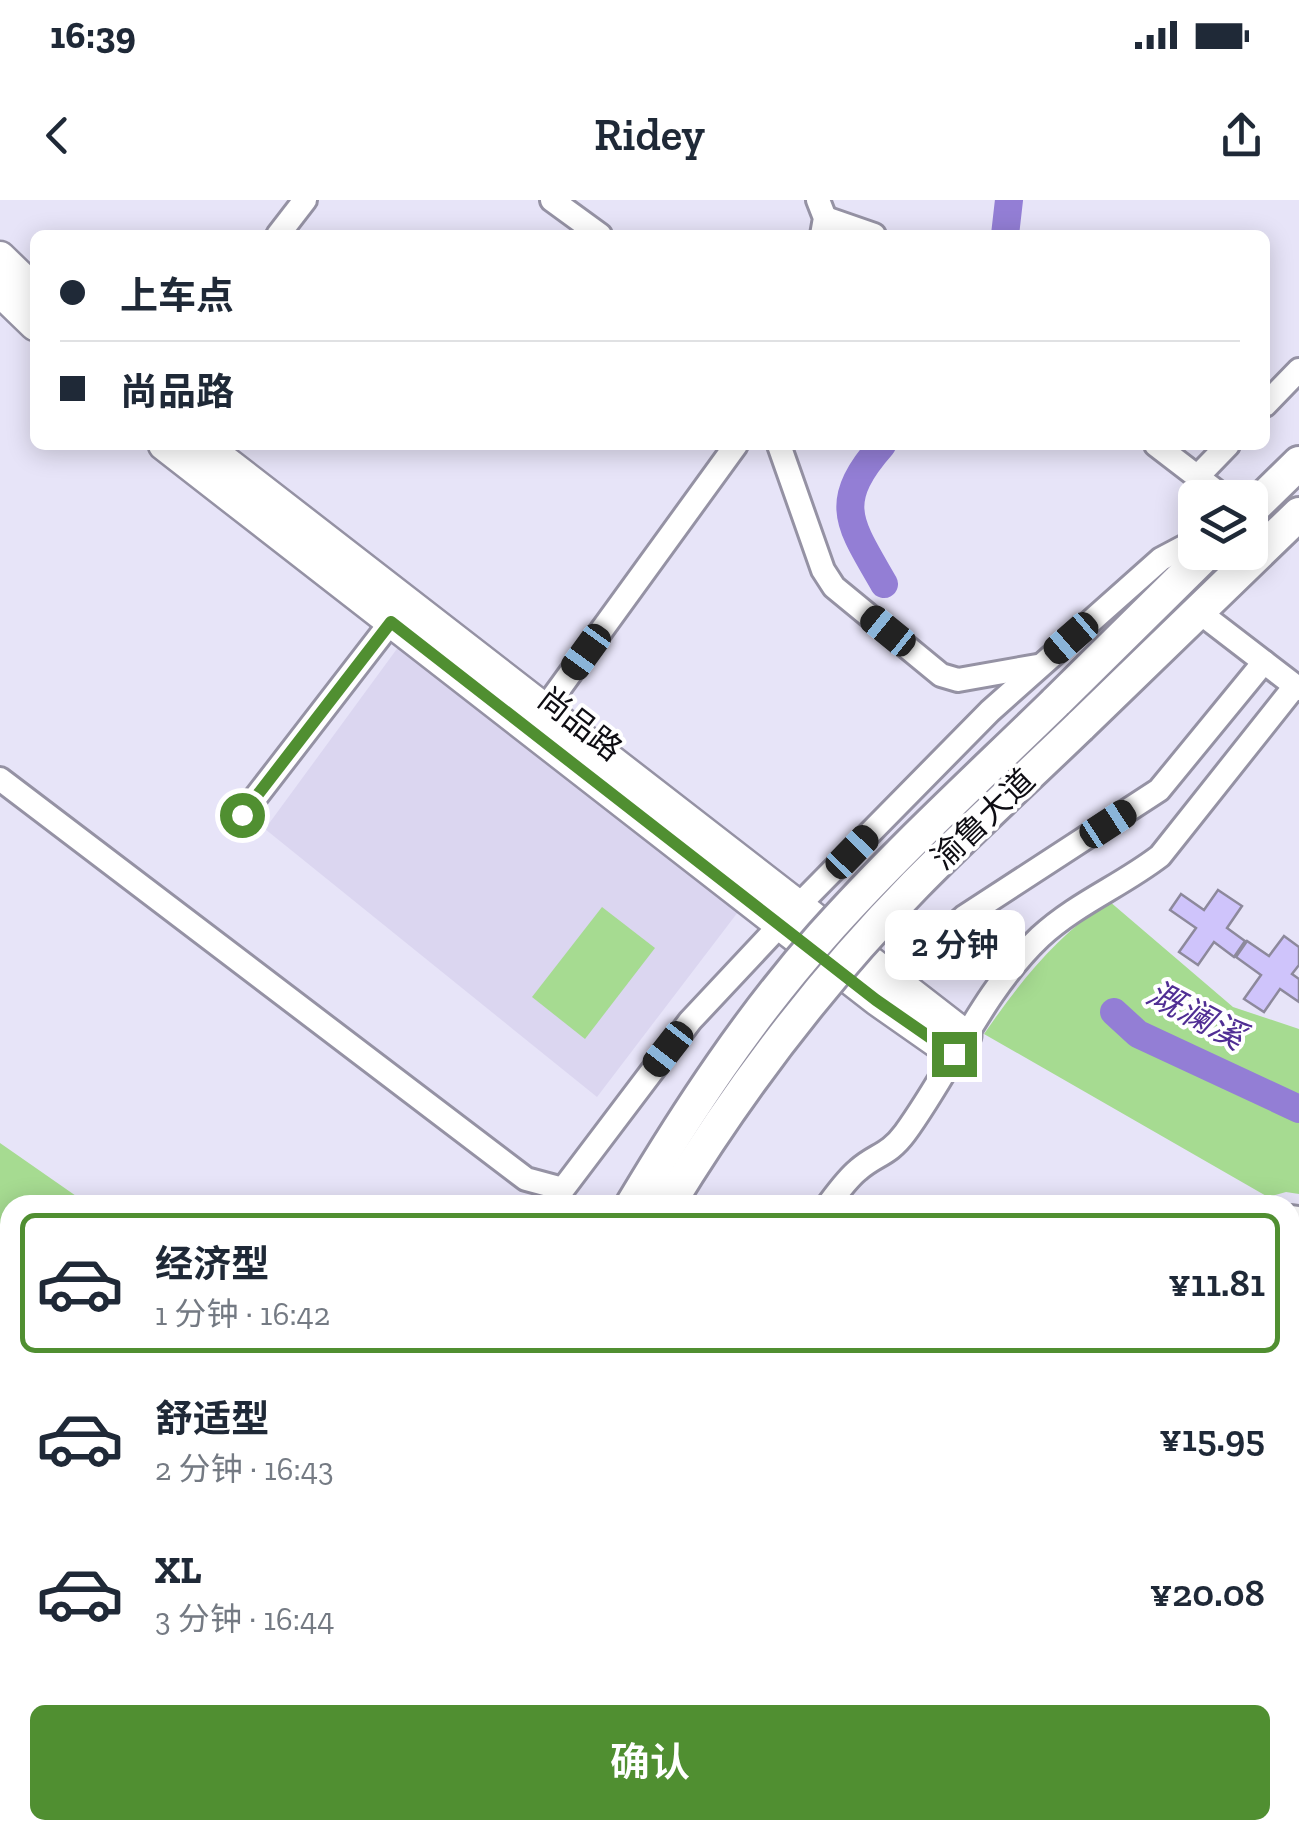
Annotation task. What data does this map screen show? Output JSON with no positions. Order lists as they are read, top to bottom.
{
  "streets": {
    "highway": ["渝鲁大道"],
    "main road": ["尚品路"]
  },
  "water": ["溉澜溪"],
  "page": {
    "status": "16:39",
    "header": "Ridey",
    "banner": ["上车点", "尚品路"],
    "bubble": "2 分钟",
    "list": [
      {
        "name": "经济型",
        "note": "1 分钟 · 16:42",
        "value": "¥11.81"
      },
      {
        "name": "舒适型",
        "note": "2 分钟 · 16:43",
        "value": "¥15.95"
      },
      {
        "name": "XL",
        "note": "3 分钟 · 16:44",
        "value": "¥20.08"
      }
    ],
    "buttons": "确认"
  }
}
